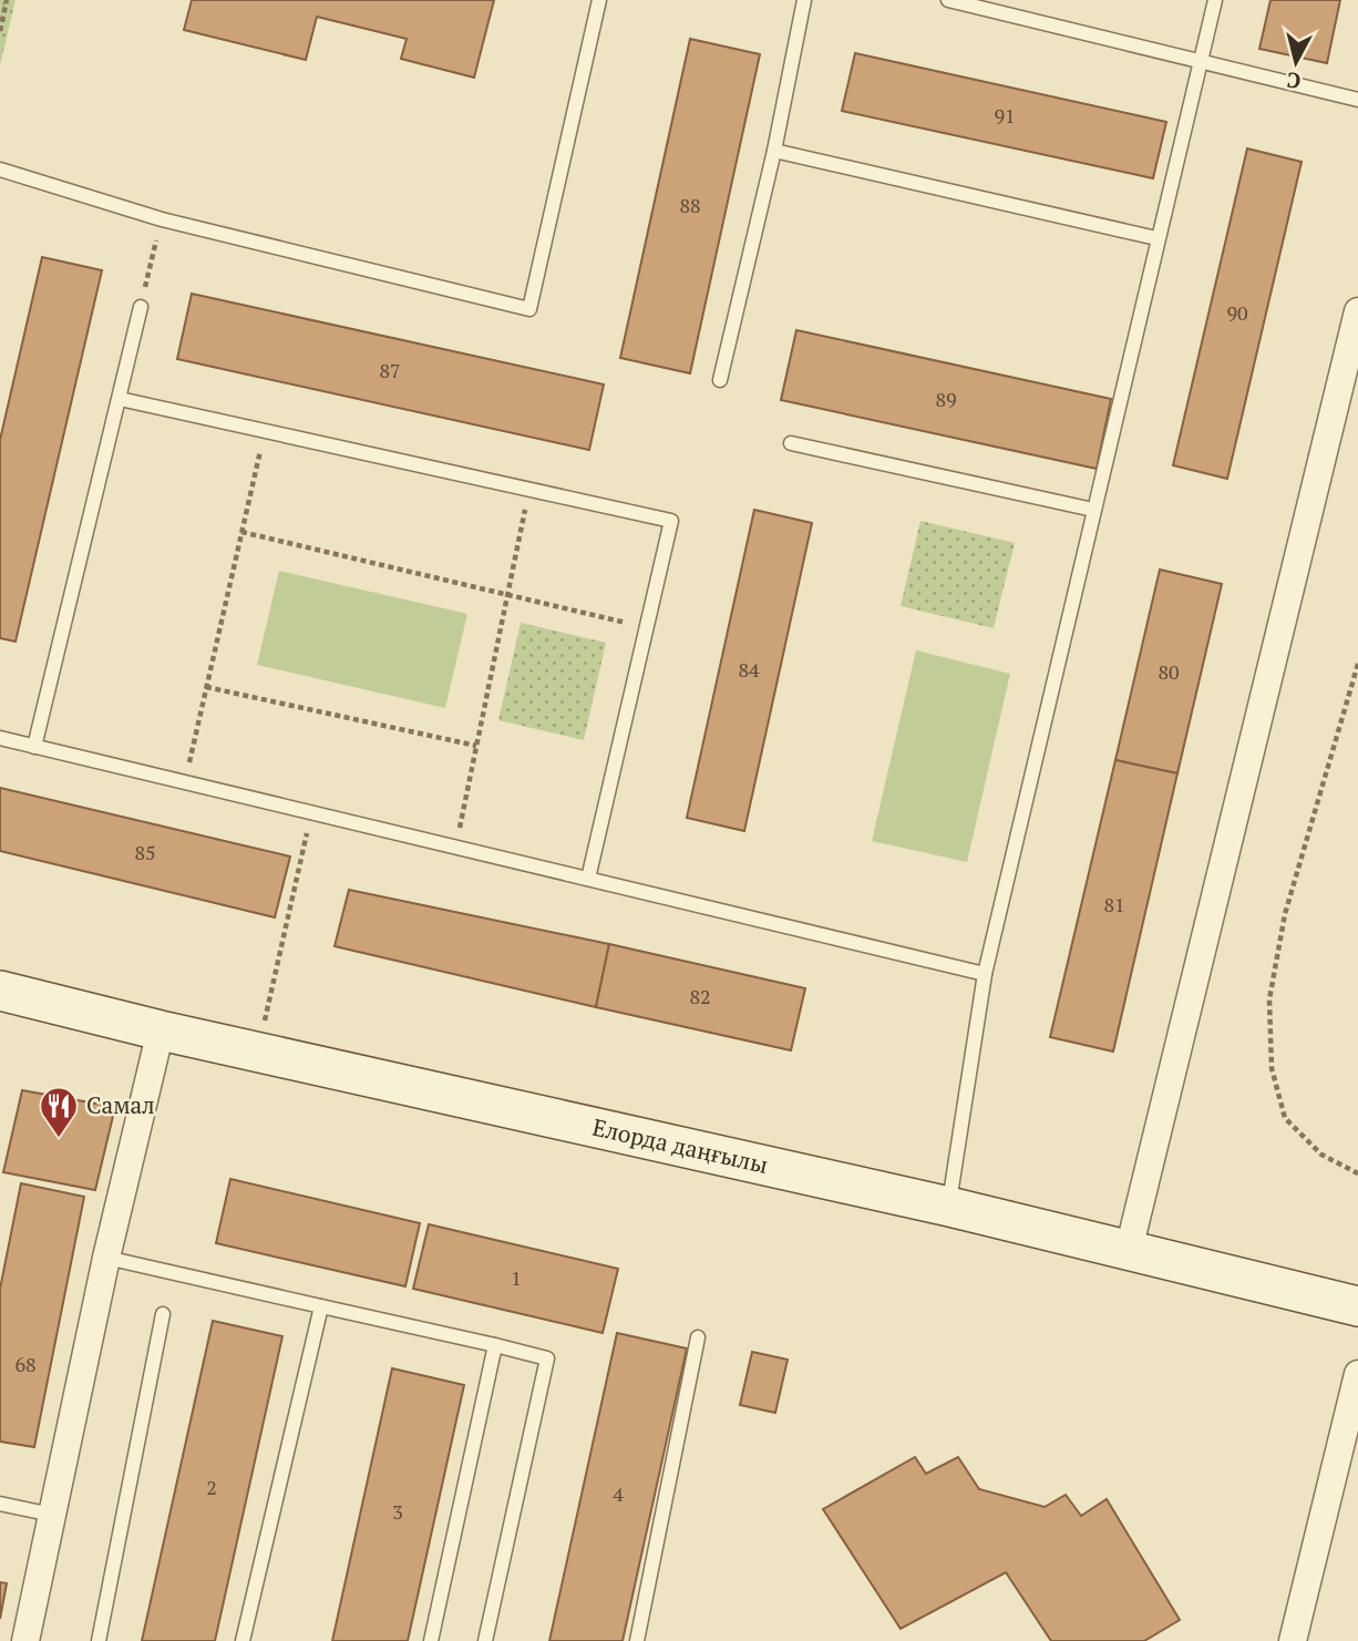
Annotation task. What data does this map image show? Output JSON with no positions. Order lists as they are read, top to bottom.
{
  "streets": {
    "street": ["Елорда даңғылы"]
  },
  "places": {
    "restaurant": ["Самал"]
  },
  "house_numbers": [
    "91",
    "88",
    "90",
    "87",
    "89",
    "84",
    "80",
    "85",
    "81",
    "82",
    "1",
    "68",
    "2",
    "4",
    "3"
  ],
  "north": "bottom"
}
